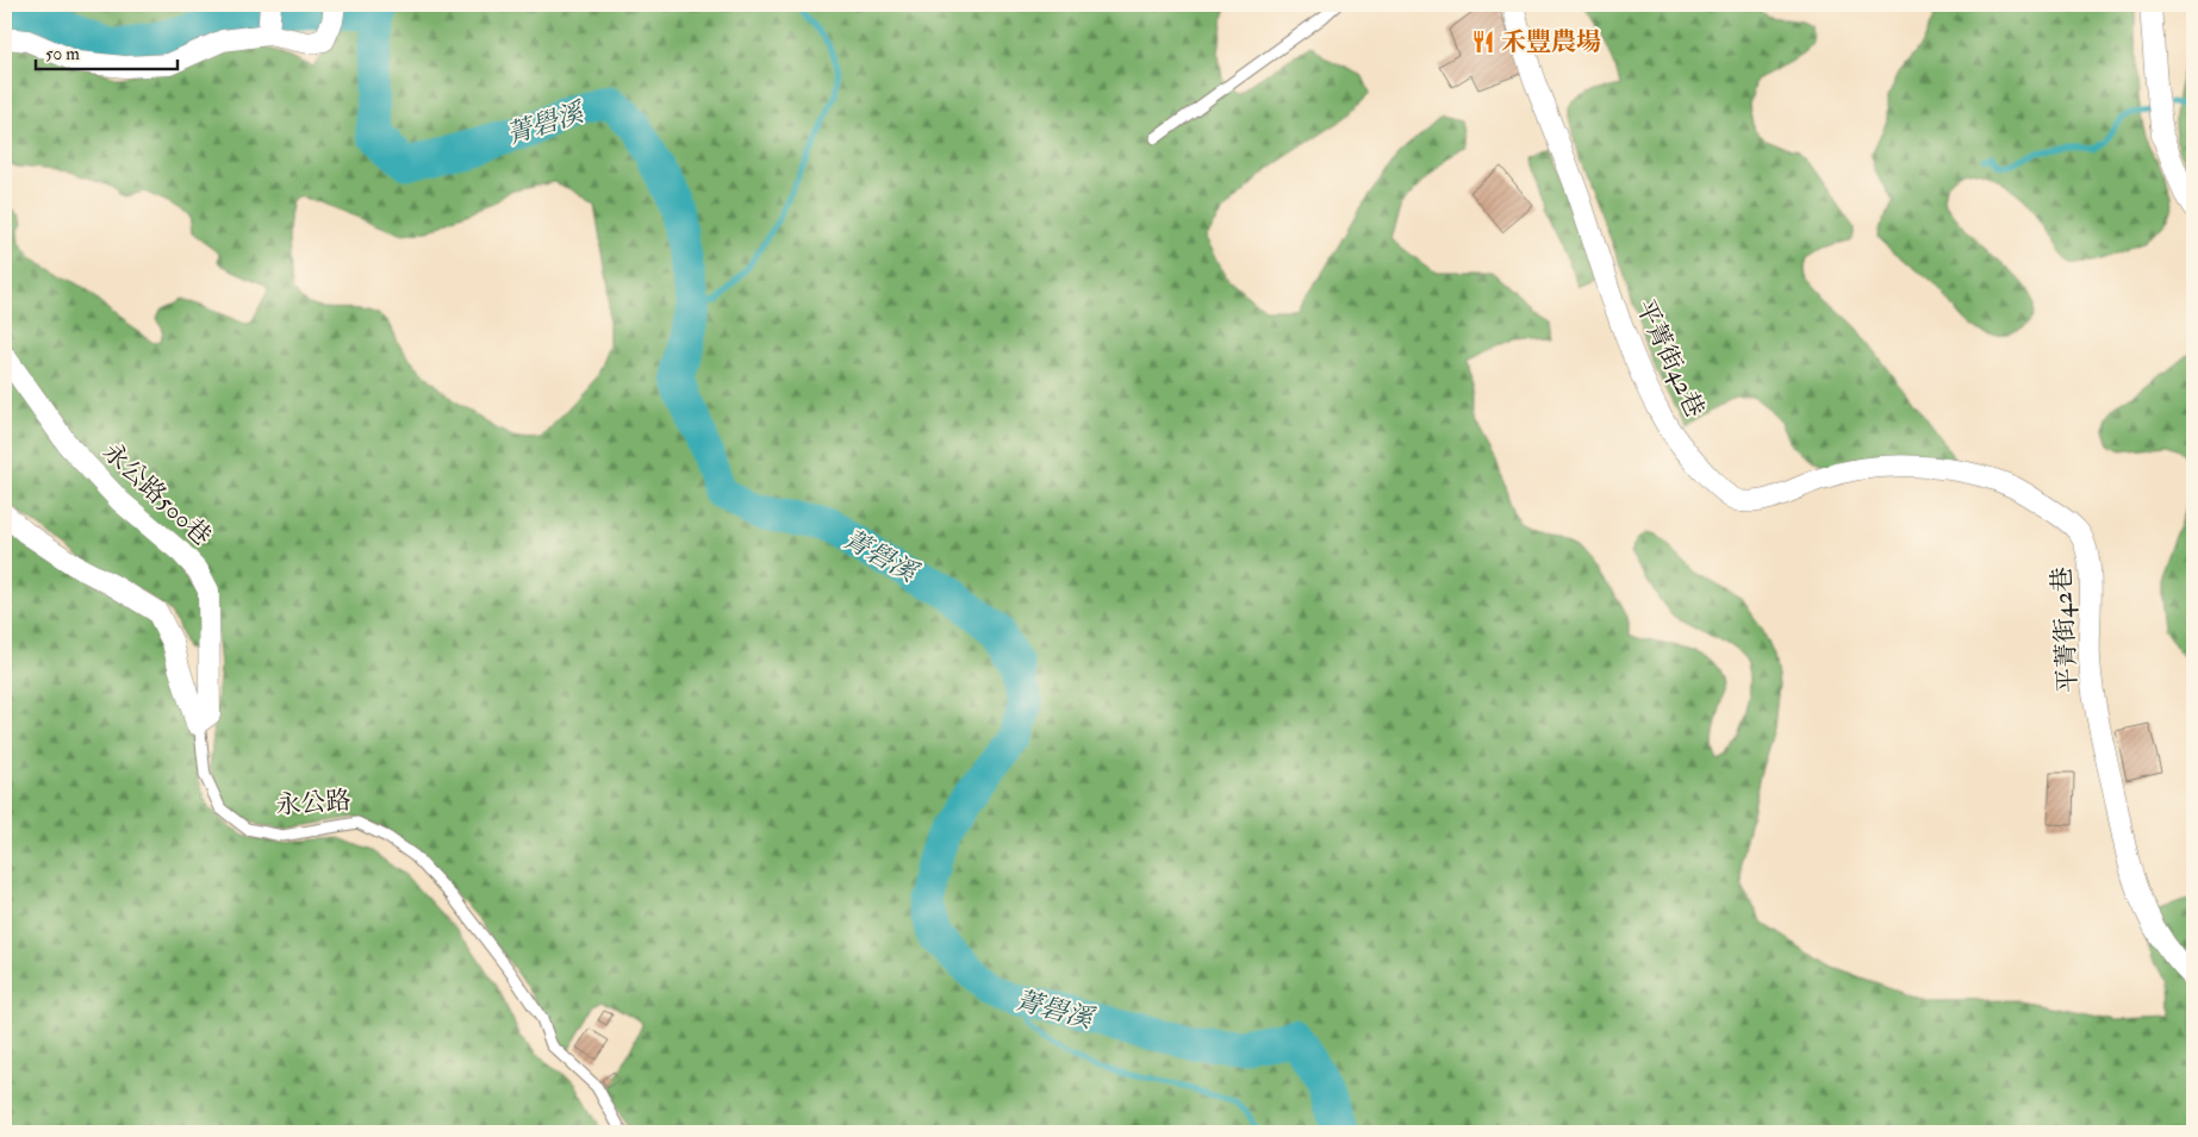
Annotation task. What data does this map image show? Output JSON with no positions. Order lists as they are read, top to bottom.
{
  "streets": {
    "street": ["平菁街42巷", "永公路500巷", "永公路"]
  },
  "crossings": [
    ["永公路500巷", "永公路"]
  ],
  "water": ["菁礐溪"],
  "places": {
    "restaurant": ["禾豐農場"]
  },
  "scale_bar": "50 m"
}
